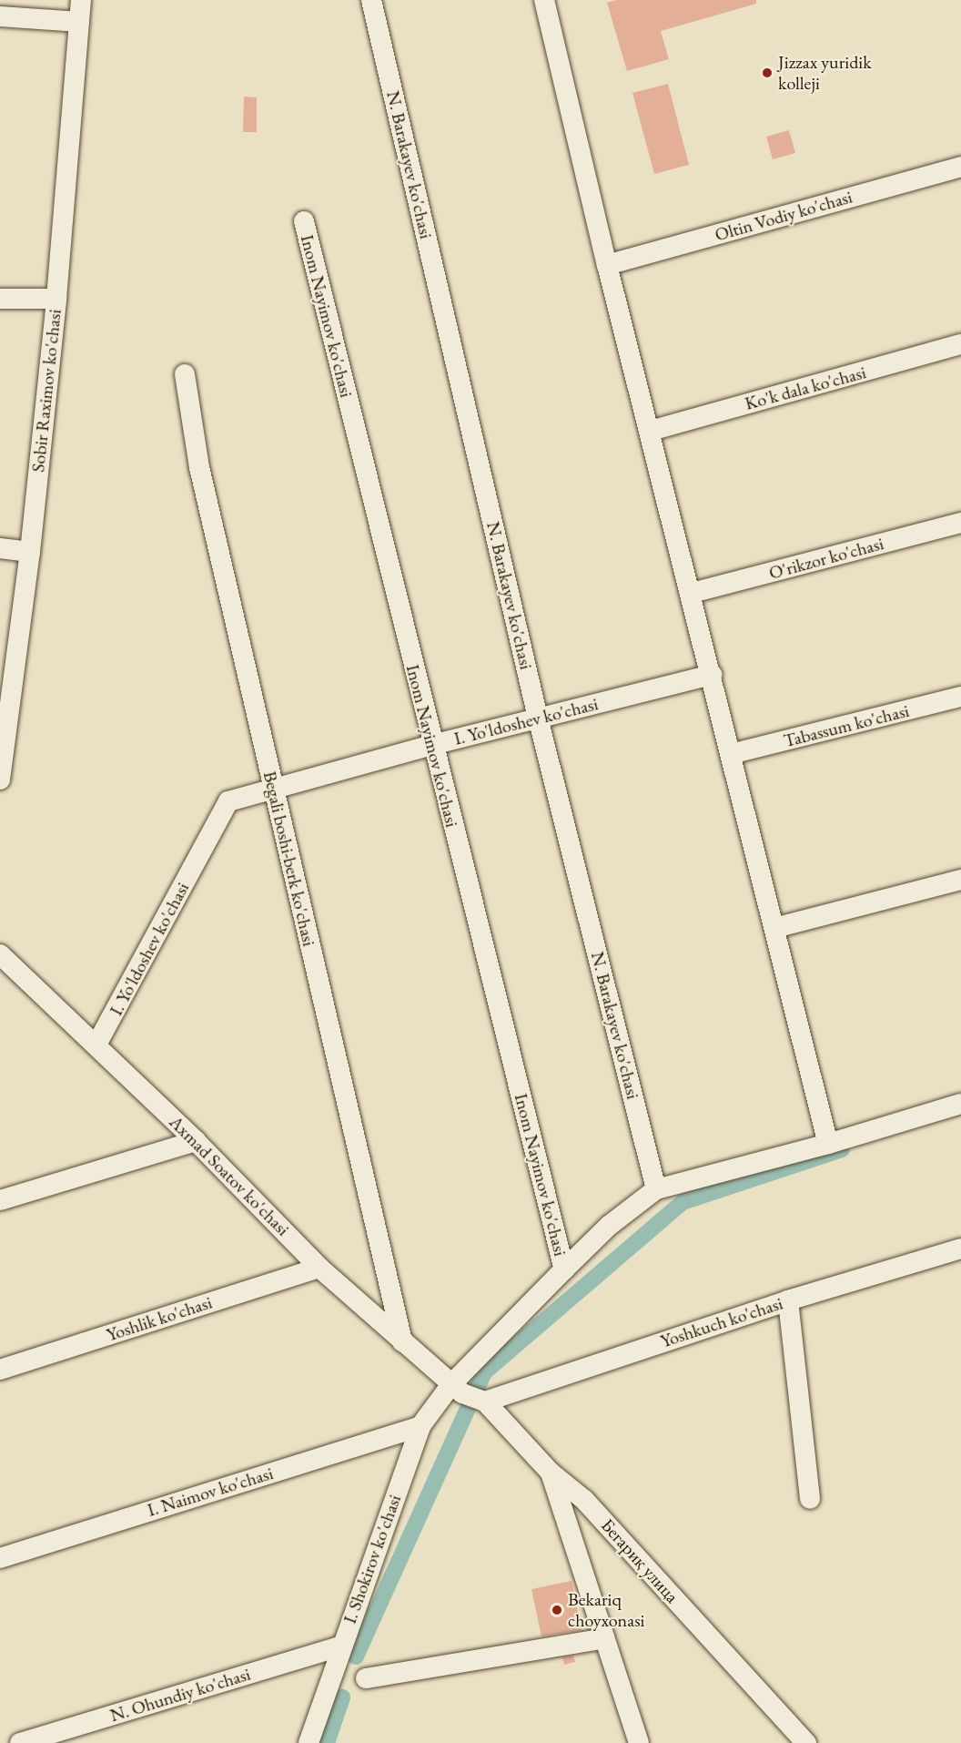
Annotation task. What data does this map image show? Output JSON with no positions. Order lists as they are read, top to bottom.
{
  "streets": {
    "street": [
      "N. Barakayev ko'chasi",
      "Oltin Vodiy ko'chasi",
      "Inom Nayimov ko'chasi",
      "Ko'k dala ko'chasi",
      "Sobir Raximov ko'chasi",
      "O'rikzor ko'chasi",
      "I. Yo'ldoshev ko'chasi",
      "Tabassum ko'chasi",
      "Begali boshi-berk ko'chasi",
      "Axmad Soatov ko'chasi",
      "Yoshlik ko'chasi",
      "Yoshkuch ko'chasi",
      "I. Naimov ko'chasi",
      "I. Shokirov ko'chasi",
      "Бегариқ улица",
      "N. Ohundiy ko'chasi"
    ]
  },
  "crossings": [
    ["N. Barakayev ko'chasi", "I. Yo'ldoshev ko'chasi"],
    ["N. Barakayev ko'chasi", "I. Shokirov ko'chasi"],
    ["Inom Nayimov ko'chasi", "I. Yo'ldoshev ko'chasi"],
    ["Inom Nayimov ko'chasi", "I. Shokirov ko'chasi"],
    ["I. Yo'ldoshev ko'chasi", "Begali boshi-berk ko'chasi"],
    ["I. Yo'ldoshev ko'chasi", "Axmad Soatov ko'chasi"],
    ["Begali boshi-berk ko'chasi", "Axmad Soatov ko'chasi"],
    ["Axmad Soatov ko'chasi", "Yoshlik ko'chasi"],
    ["Axmad Soatov ko'chasi", "Yoshkuch ko'chasi"],
    ["Axmad Soatov ko'chasi", "I. Shokirov ko'chasi"],
    ["Axmad Soatov ko'chasi", "Бегариқ улица"],
    ["Yoshkuch ko'chasi", "I. Shokirov ko'chasi"],
    ["Yoshkuch ko'chasi", "Бегариқ улица"],
    ["I. Naimov ko'chasi", "I. Shokirov ko'chasi"],
    ["I. Shokirov ko'chasi", "Бегариқ улица"],
    ["I. Shokirov ko'chasi", "N. Ohundiy ko'chasi"]
  ],
  "places": ["Jizzax yuridik kolleji", "Bekariq choyxonasi"]
}
